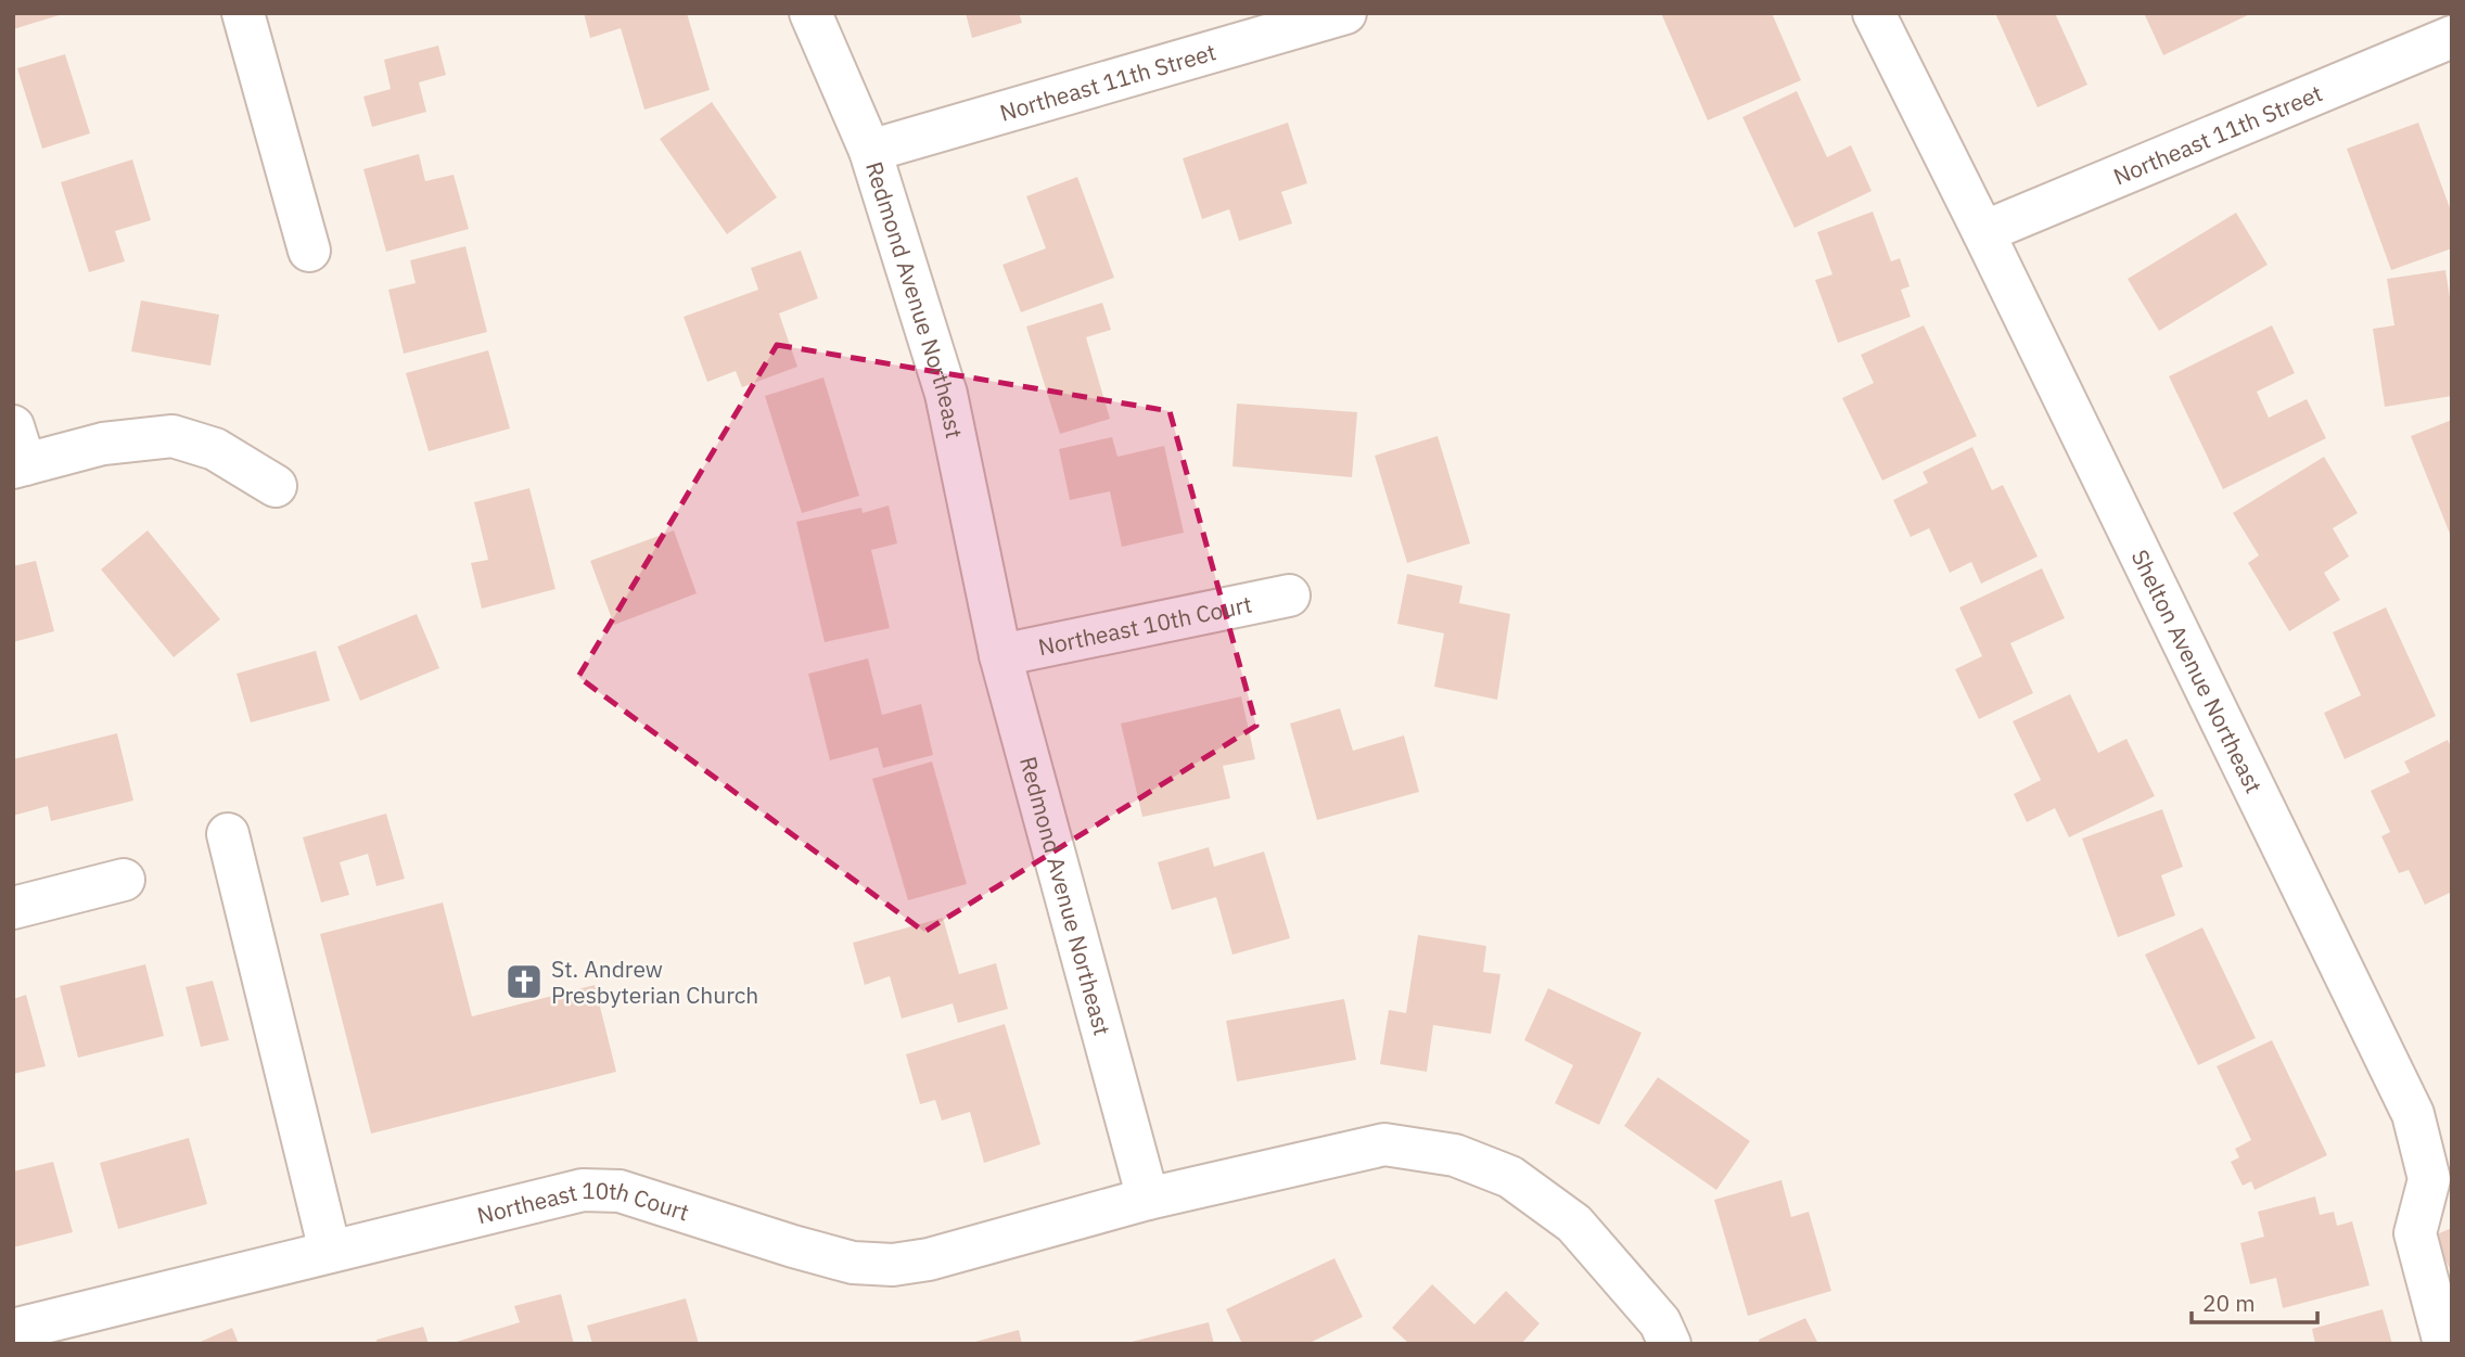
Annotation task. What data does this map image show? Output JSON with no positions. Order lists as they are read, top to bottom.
{
  "streets": {
    "street": [
      "Northeast 11th Street",
      "Redmond Avenue Northeast",
      "Northeast 10th Court",
      "Shelton Avenue Northeast"
    ]
  },
  "crossings": [
    ["Northeast 11th Street", "Redmond Avenue Northeast"],
    ["Northeast 11th Street", "Shelton Avenue Northeast"],
    ["Redmond Avenue Northeast", "Northeast 10th Court"]
  ],
  "places": {
    "church": ["St. Andrew Presbyterian Church"]
  },
  "scale_bar": "20 m"
}
